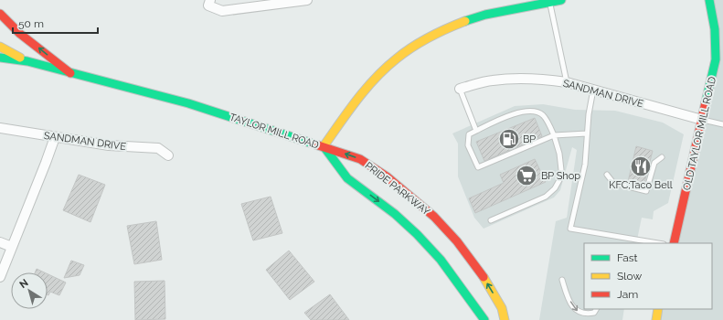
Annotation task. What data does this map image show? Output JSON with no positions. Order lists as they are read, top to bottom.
{
  "streets": {
    "main road": ["TAYLOR MILL ROAD", "OLD TAYLOR MILL ROAD", "PRIDE PARKWAY"],
    "street": ["SANDMAN DRIVE"]
  },
  "crossings": [
    ["SANDMAN DRIVE", "OLD TAYLOR MILL ROAD"],
    ["TAYLOR MILL ROAD", "PRIDE PARKWAY"]
  ],
  "places": {
    "fuel station": ["BP"],
    "restaurant": ["KFC;Taco Bell"],
    "supermarket": ["BP Shop"]
  },
  "legend": ["Fast", "Slow", "Jam"],
  "scale_bar": "50 m",
  "north": "top left"
}
